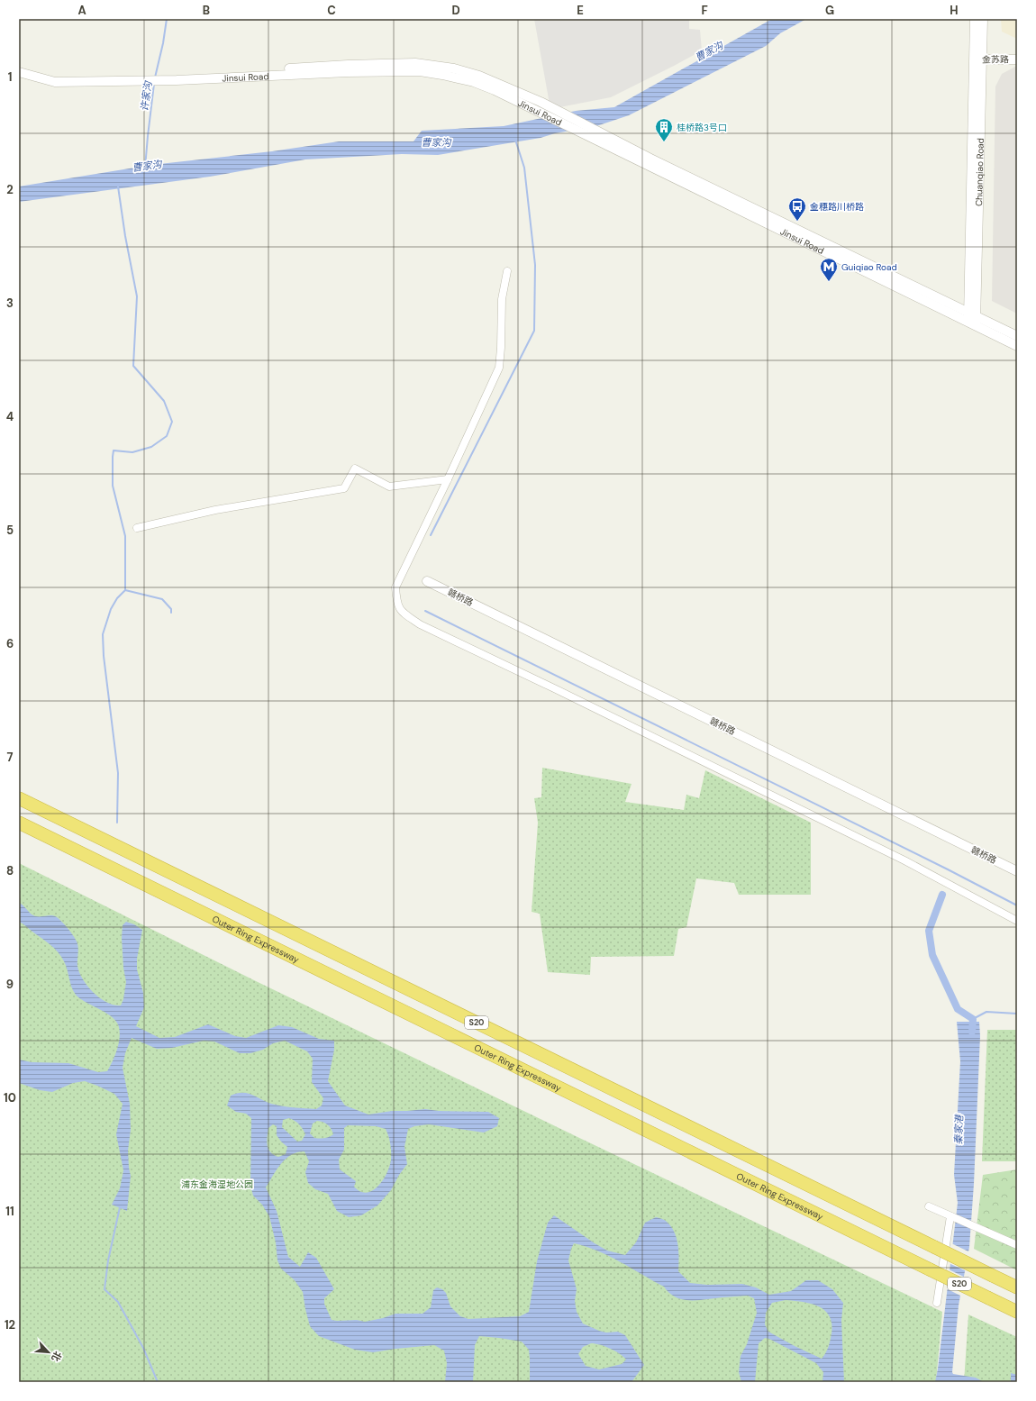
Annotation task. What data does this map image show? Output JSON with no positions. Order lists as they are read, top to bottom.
{
  "streets": {
    "highway": ["Outer Ring Expressway", "S20"],
    "street": [
      "金苏路",
      "Jinsui Road",
      "Chuanqiao Road",
      "赣桥路"
    ]
  },
  "crossings": [
    ["金苏路", "Chuanqiao Road"],
    ["Jinsui Road", "Chuanqiao Road"]
  ],
  "water": ["曹家沟", "许家沟", "秦家港"],
  "parks": ["浦东金海湿地公园"],
  "places": {
    "building": ["桂桥路3号口"],
    "bus stop": ["金穗路川桥路"],
    "metro station": ["Guiqiao Road"]
  },
  "north": "bottom right",
  "grid": {
    "columns": [
      "A",
      "B",
      "C",
      "D",
      "E",
      "F",
      "G",
      "H"
    ],
    "rows": [
      "1",
      "2",
      "3",
      "4",
      "5",
      "6",
      "7",
      "8",
      "9",
      "10",
      "11",
      "12"
    ]
  }
}
